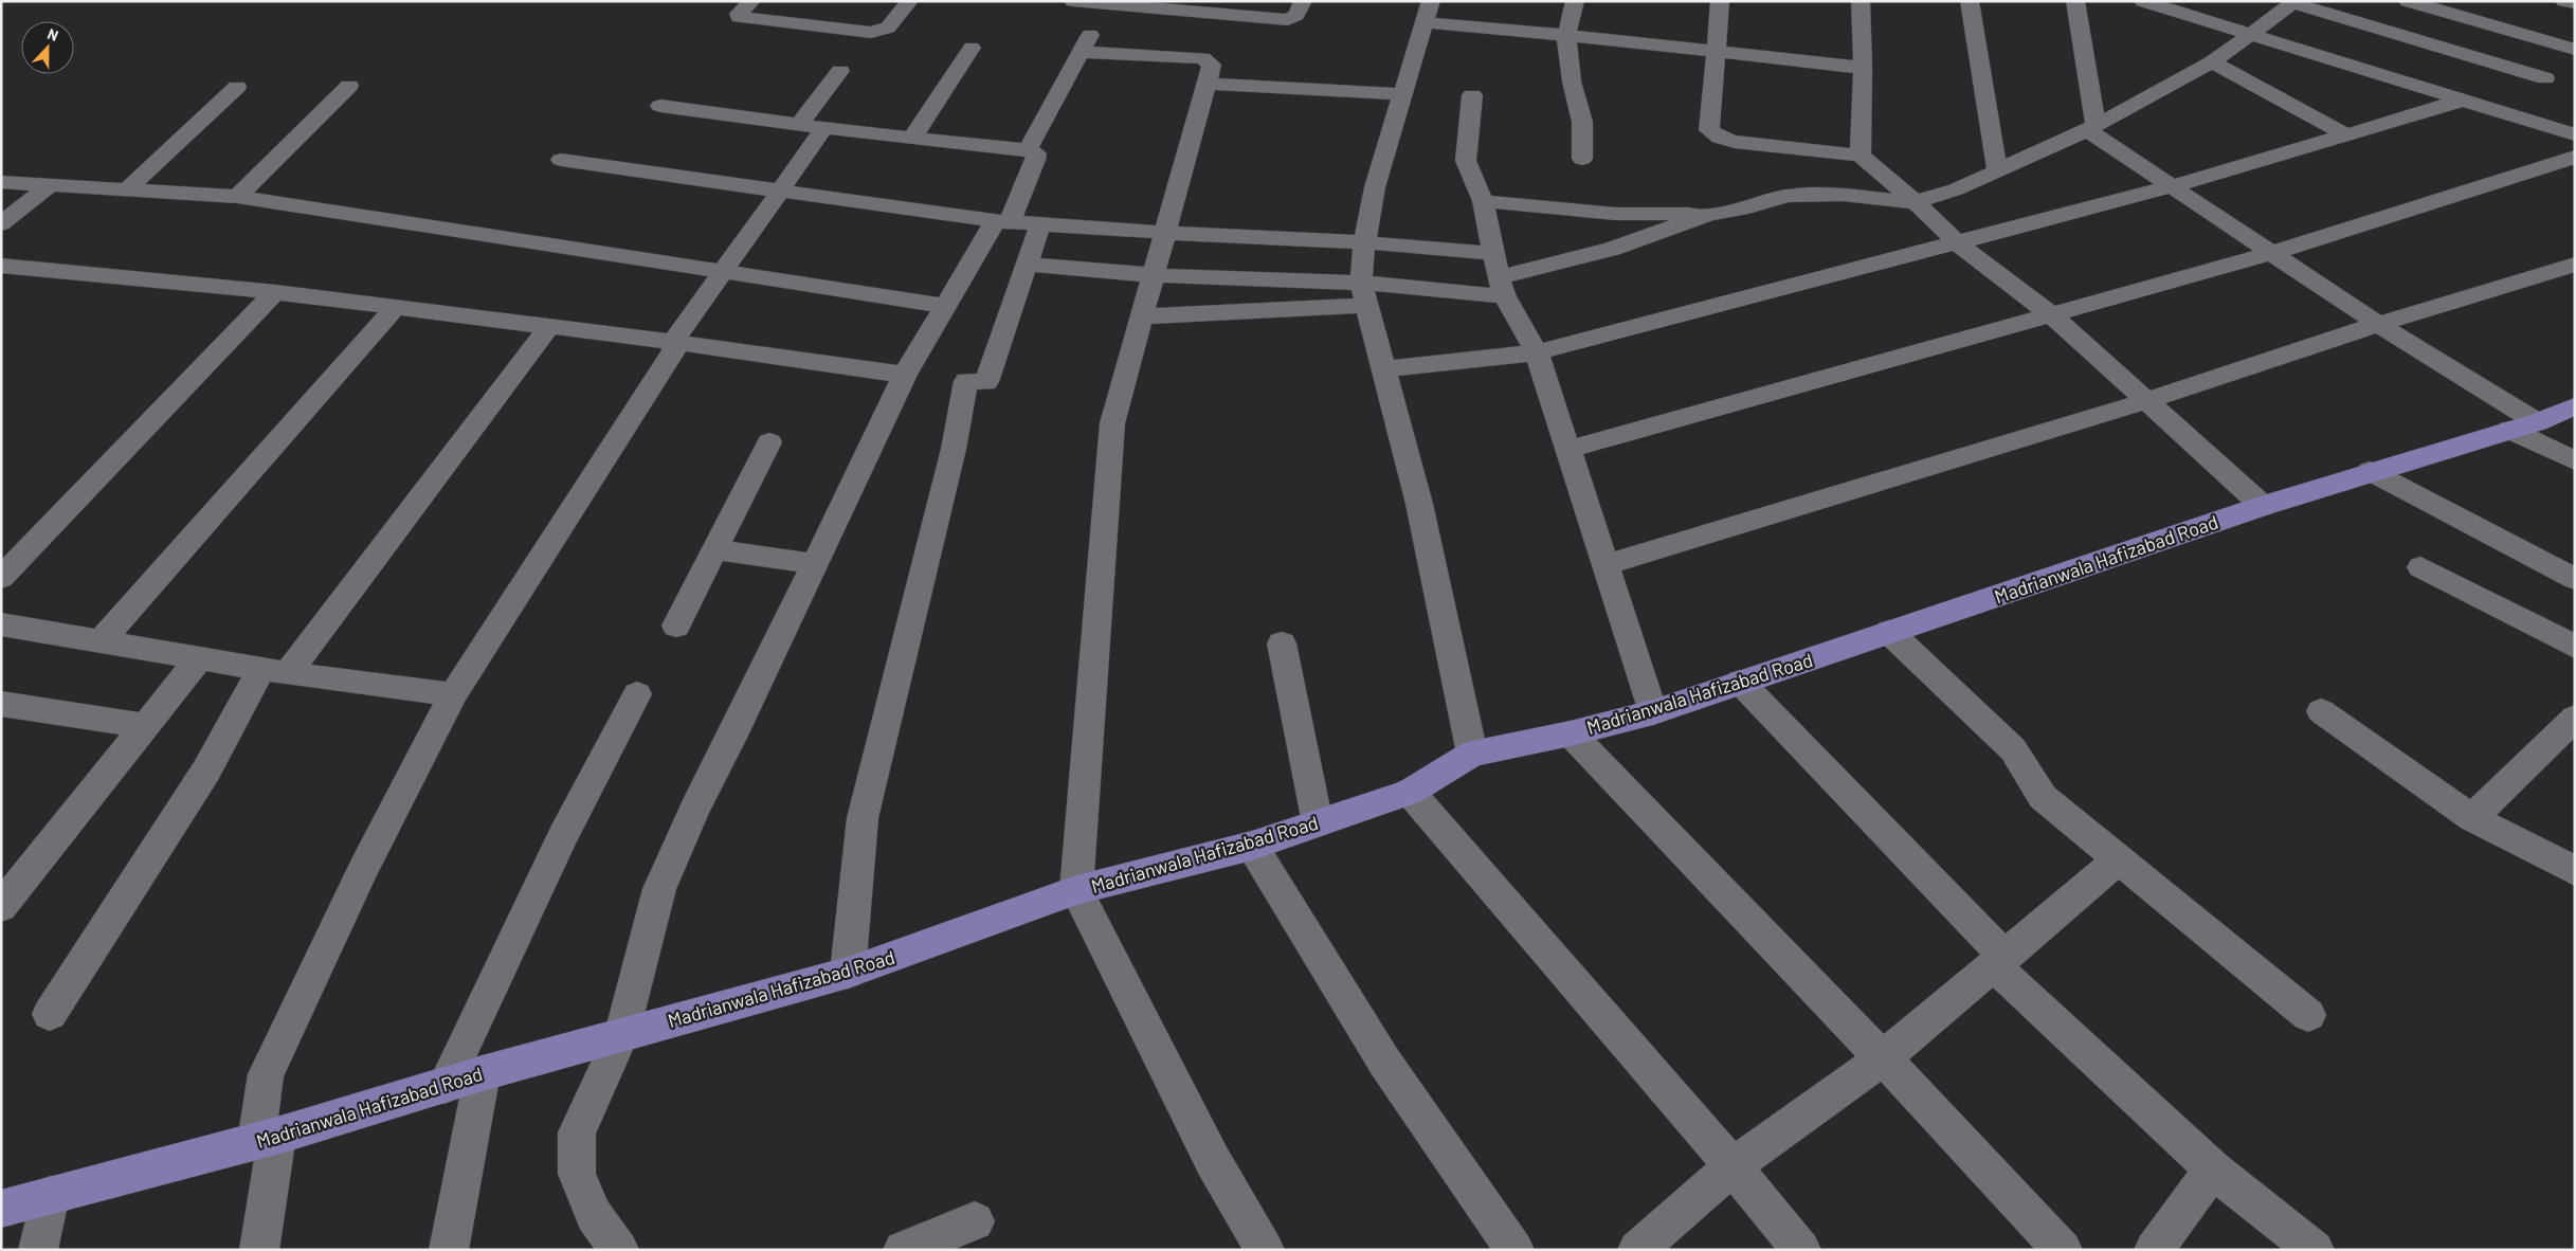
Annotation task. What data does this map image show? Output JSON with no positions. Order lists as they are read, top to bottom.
{
  "streets": {
    "main road": ["Madrianwala Hafizabad Road"]
  },
  "north": "top"
}
